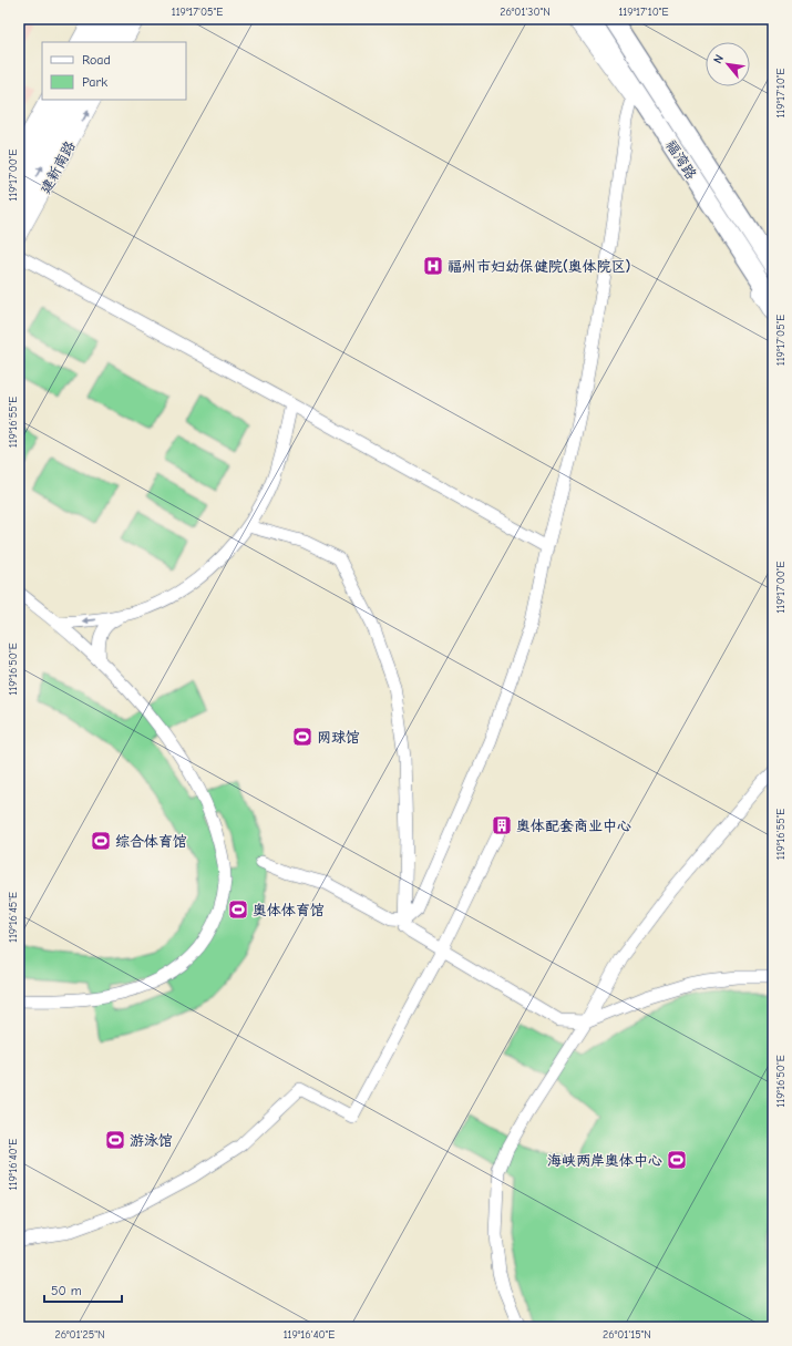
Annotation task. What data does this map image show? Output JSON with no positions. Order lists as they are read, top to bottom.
{
  "streets": {
    "highway": ["福湾路"],
    "main road": ["建新南路"]
  },
  "places": {
    "hospital": ["福州市妇幼保健院(奥体院区)"],
    "sports": [
      "网球馆",
      "综合体育馆",
      "奥体体育馆",
      "游泳馆",
      "海峡两岸奥体中心"
    ],
    "building": ["奥体配套商业中心"]
  },
  "legend": ["Road", "Park"],
  "scale_bar": "50 m",
  "north": "top left",
  "coordinates": [
    "119°17'05\"E",
    "26°01'30\"N",
    "119°17'10\"E",
    "119°17'00\"E",
    "119°16'55\"E",
    "119°16'50\"E",
    "119°16'45\"E",
    "119°16'40\"E",
    "26°01'25\"N",
    "26°01'15\"N"
  ]
}
